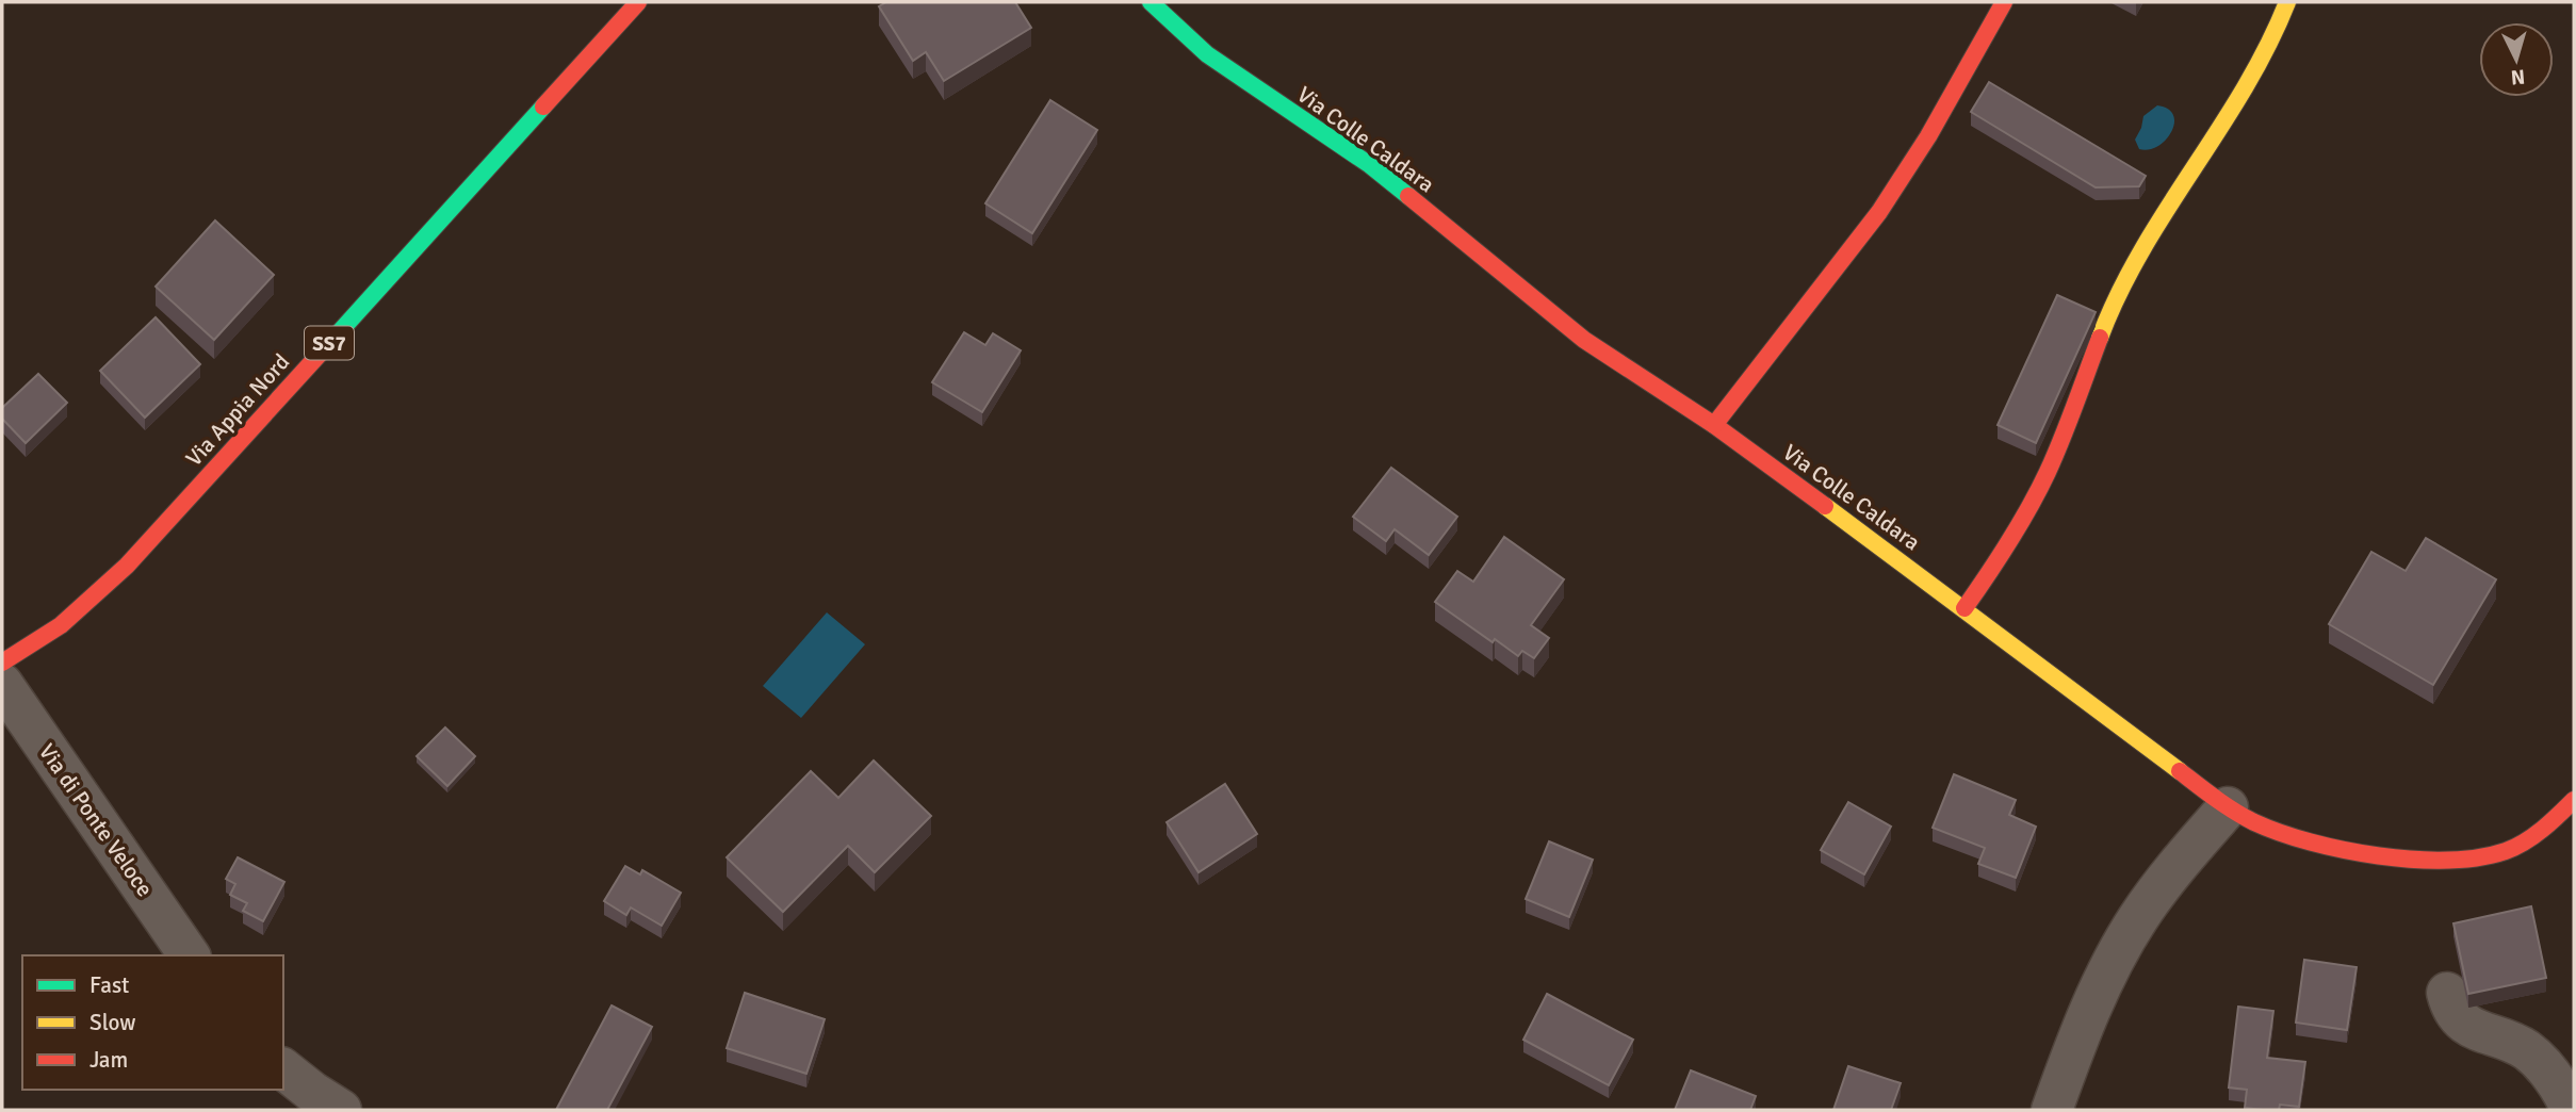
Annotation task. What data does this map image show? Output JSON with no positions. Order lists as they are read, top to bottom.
{
  "streets": {
    "street": [
      "Via Colle Caldara",
      "SS7",
      "Via Appia Nord",
      "Via di Ponte Veloce"
    ]
  },
  "legend": ["Fast", "Slow", "Jam"],
  "north": "bottom"
}
